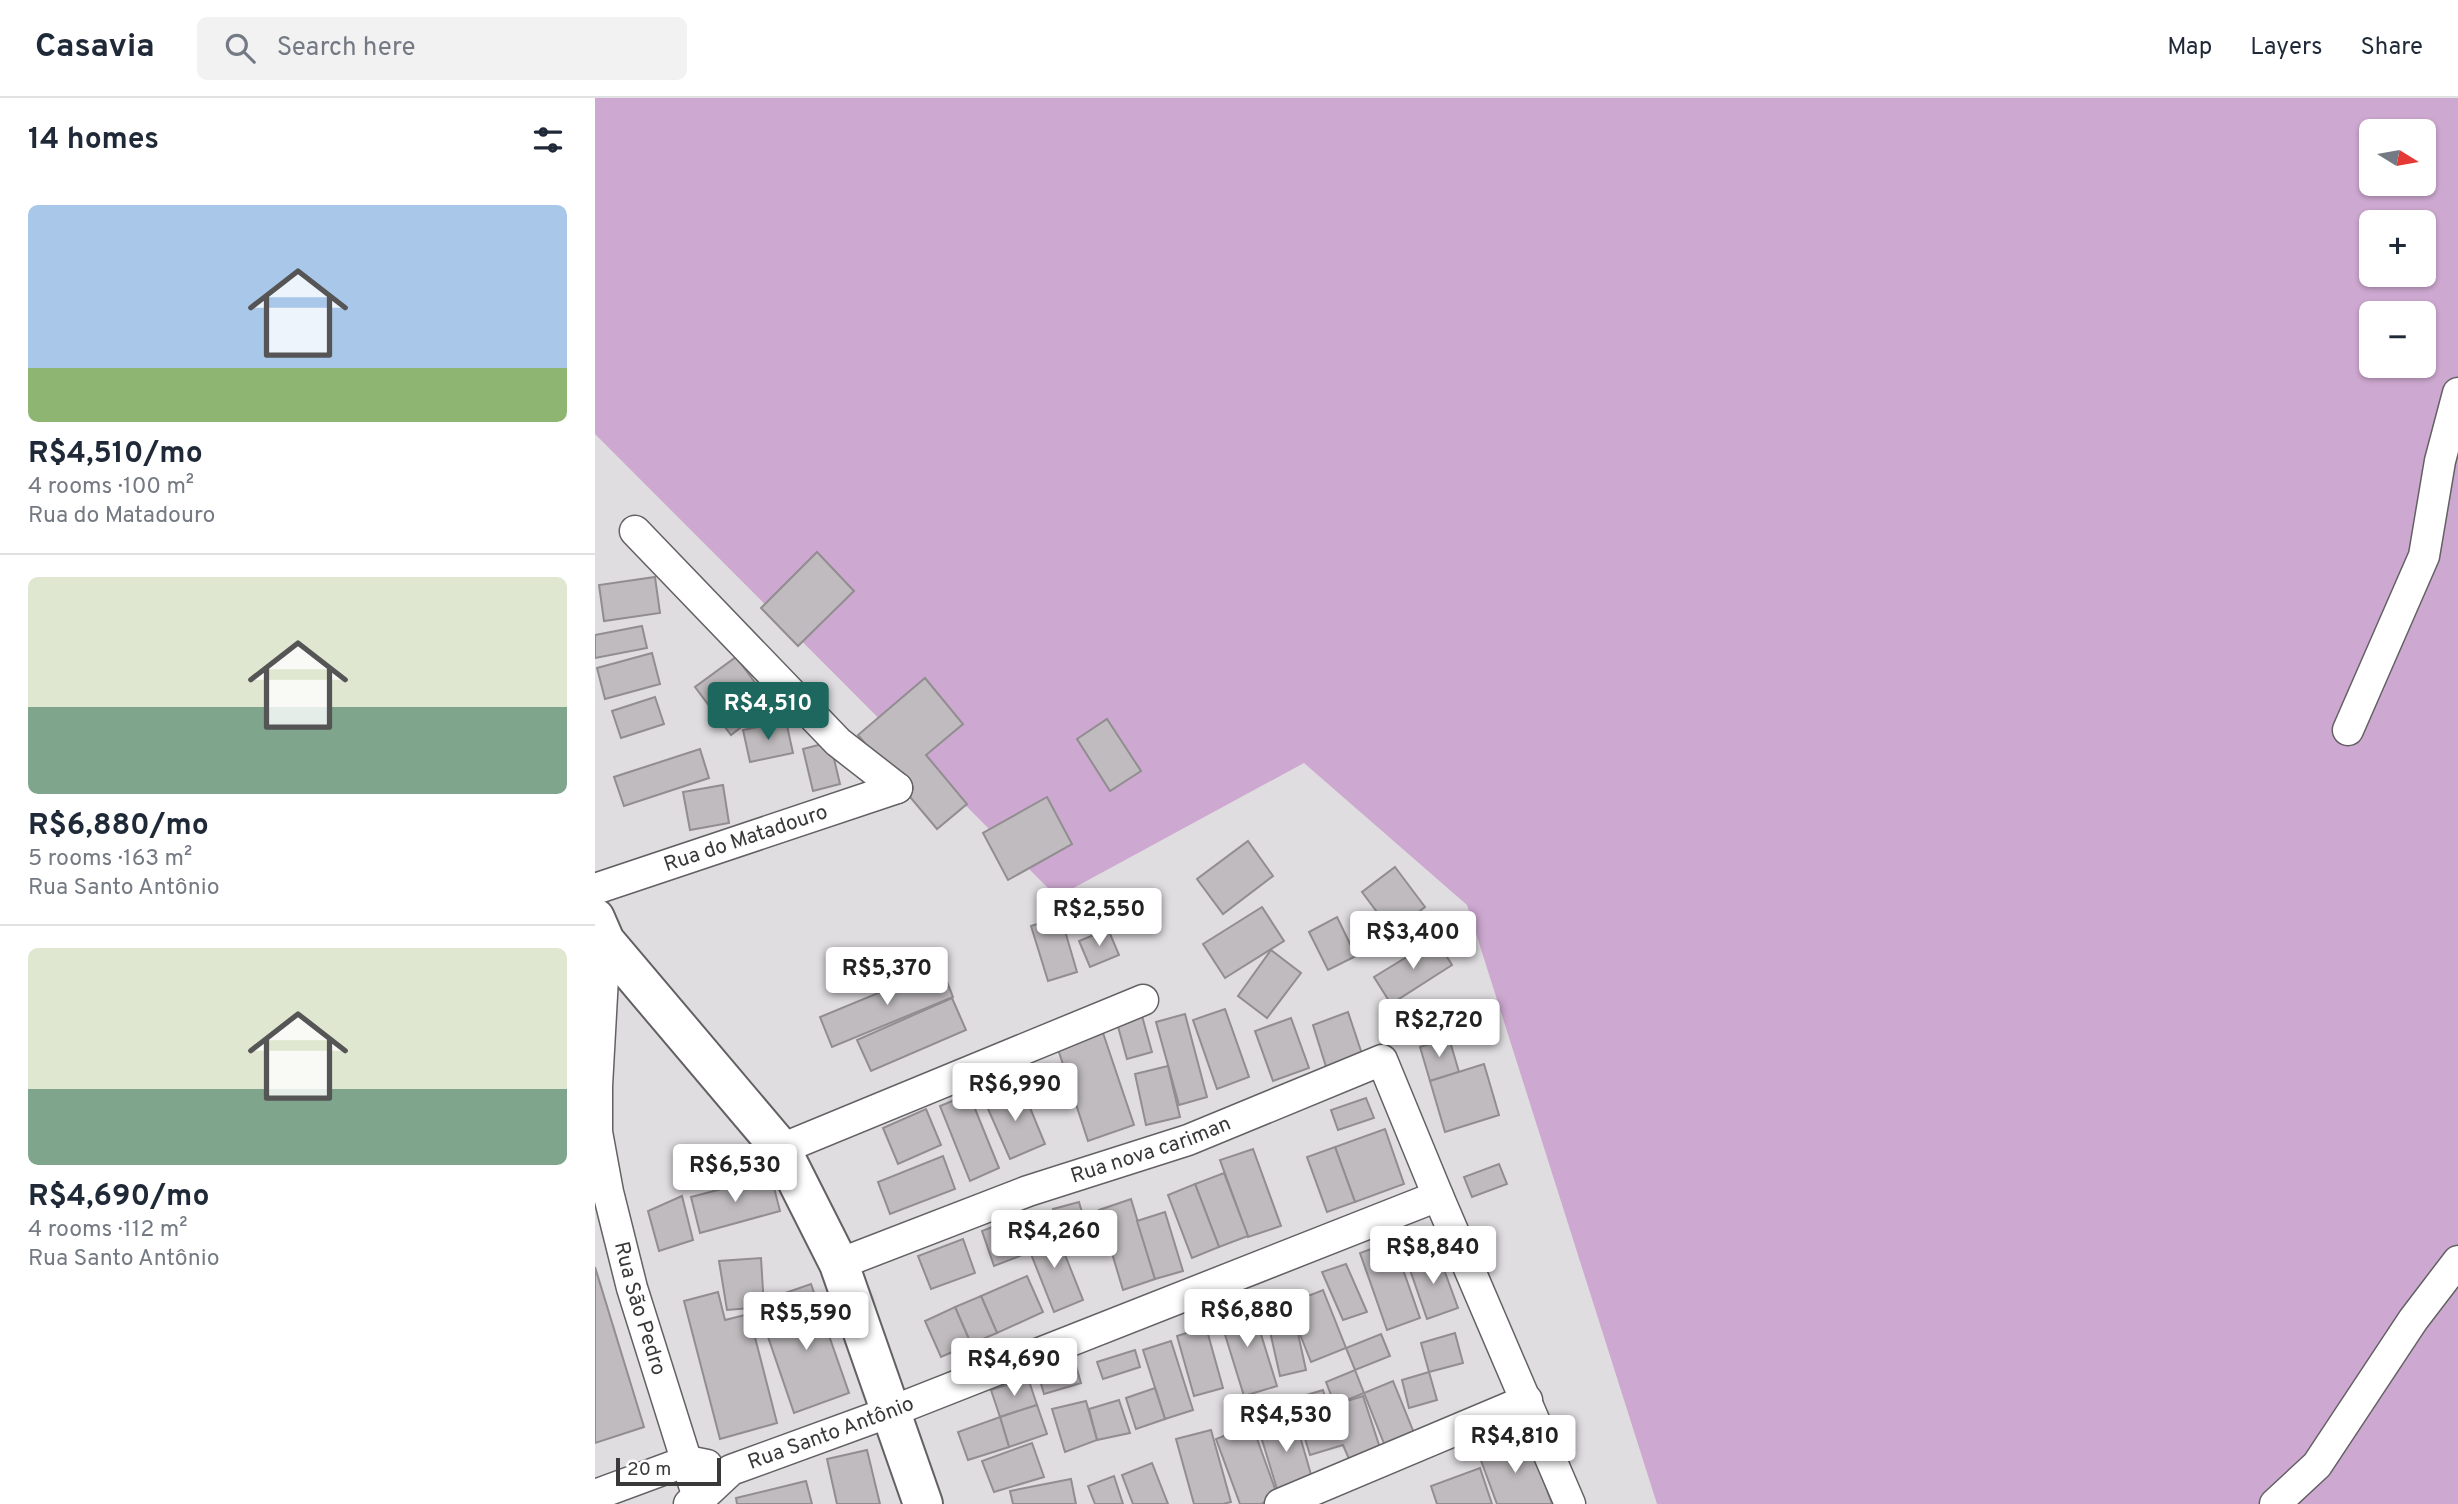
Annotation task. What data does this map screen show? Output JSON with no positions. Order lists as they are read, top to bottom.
{
  "streets": {
    "street": [
      "Rua do Matadouro",
      "Rua nova cariman",
      "Rua São Pedro",
      "Rua Santo Antônio"
    ]
  },
  "crossings": [
    ["Rua nova cariman", "Rua Santo Antônio"],
    ["Rua São Pedro", "Rua Santo Antônio"]
  ],
  "scale_bar": "20 m",
  "north": "right",
  "page": {
    "header": "Casavia",
    "search": "Search here",
    "nav": ["Map", "Layers", "Share"],
    "heading": "14 homes",
    "map_buttons": ["+", "−"],
    "list": [
      {
        "name": "R$4,510/mo",
        "note": "4 rooms · 100 m² · Rua do Matadouro"
      },
      {
        "name": "R$6,880/mo",
        "note": "5 rooms · 163 m² · Rua Santo Antônio"
      },
      {
        "name": "R$4,690/mo",
        "note": "4 rooms · 112 m² · Rua Santo Antônio"
      }
    ],
    "price": [
      "R$4,510",
      "R$2,550",
      "R$3,400",
      "R$5,370",
      "R$2,720",
      "R$6,990",
      "R$6,530",
      "R$4,260",
      "R$8,840",
      "R$6,880",
      "R$5,590",
      "R$4,690",
      "R$4,530",
      "R$4,810"
    ],
    "scale": "20 m"
  }
}
